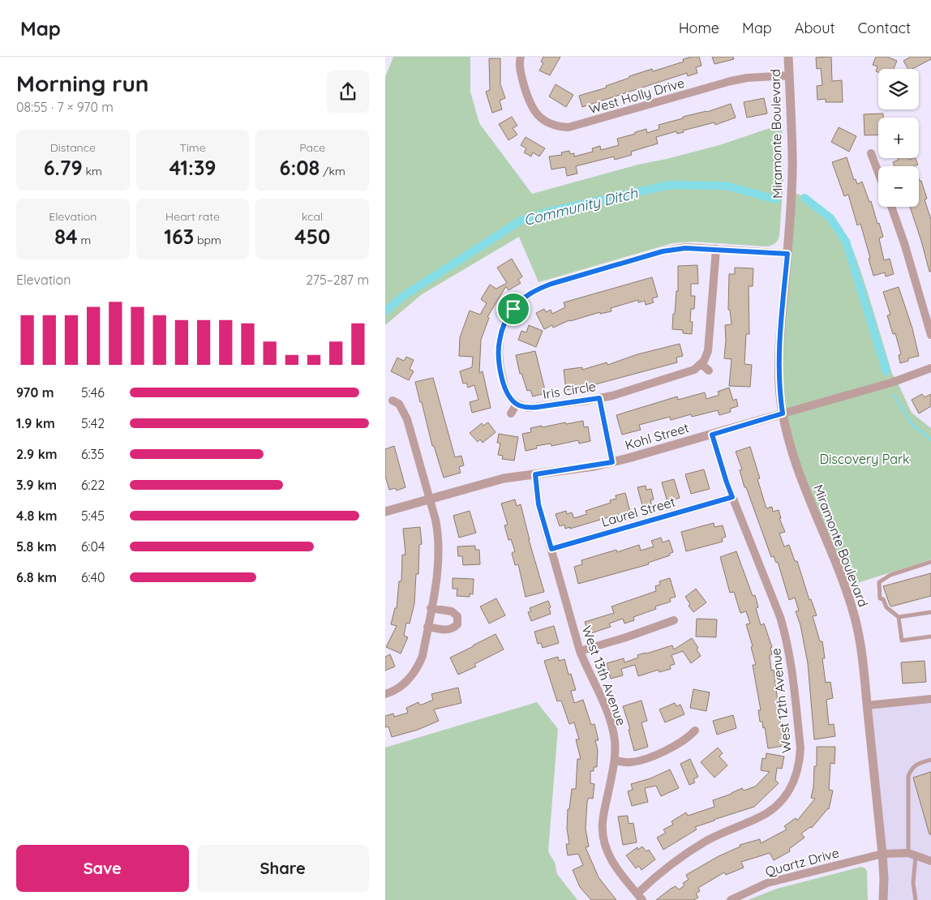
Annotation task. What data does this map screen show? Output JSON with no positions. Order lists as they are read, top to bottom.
{
  "streets": {
    "street": [
      "West Holly Drive",
      "Miramonte Boulevard",
      "Iris Circle",
      "Kohl Street",
      "Laurel Street",
      "West 13th Avenue",
      "West 12th Avenue",
      "Quartz Drive"
    ]
  },
  "crossings": [
    ["West Holly Drive", "Miramonte Boulevard"],
    ["Miramonte Boulevard", "Kohl Street"],
    ["Miramonte Boulevard", "Quartz Drive"],
    ["Kohl Street", "West 13th Avenue"],
    ["Kohl Street", "West 12th Avenue"],
    ["Laurel Street", "West 13th Avenue"],
    ["Laurel Street", "West 12th Avenue"],
    ["West 13th Avenue", "West 12th Avenue"]
  ],
  "water": ["Community Ditch"],
  "parks": ["Discovery Park"],
  "page": {
    "header": "Map",
    "nav": [
      "Home",
      "Map",
      "About",
      "Contact"
    ],
    "heading": ["Morning run", "08:55 · 7 × 970 m"],
    "map_buttons": ["+", "−"],
    "stats": [
      ["Distance", "6.79 km"],
      ["Time", "41:39"],
      ["Pace", "6:08 /km"],
      ["Elevation", "84 m"],
      ["Heart rate", "163 bpm"],
      ["kcal", "450"]
    ],
    "chart": ["Elevation", "275–287 m"],
    "list": [
      {
        "name": "970 m",
        "note": "5:46"
      },
      {
        "name": "1.9 km",
        "note": "5:42"
      },
      {
        "name": "2.9 km",
        "note": "6:35"
      },
      {
        "name": "3.9 km",
        "note": "6:22"
      },
      {
        "name": "4.8 km",
        "note": "5:45"
      },
      {
        "name": "5.8 km",
        "note": "6:04"
      },
      {
        "name": "6.8 km",
        "note": "6:40"
      }
    ],
    "buttons": ["Save", "Share"]
  }
}
